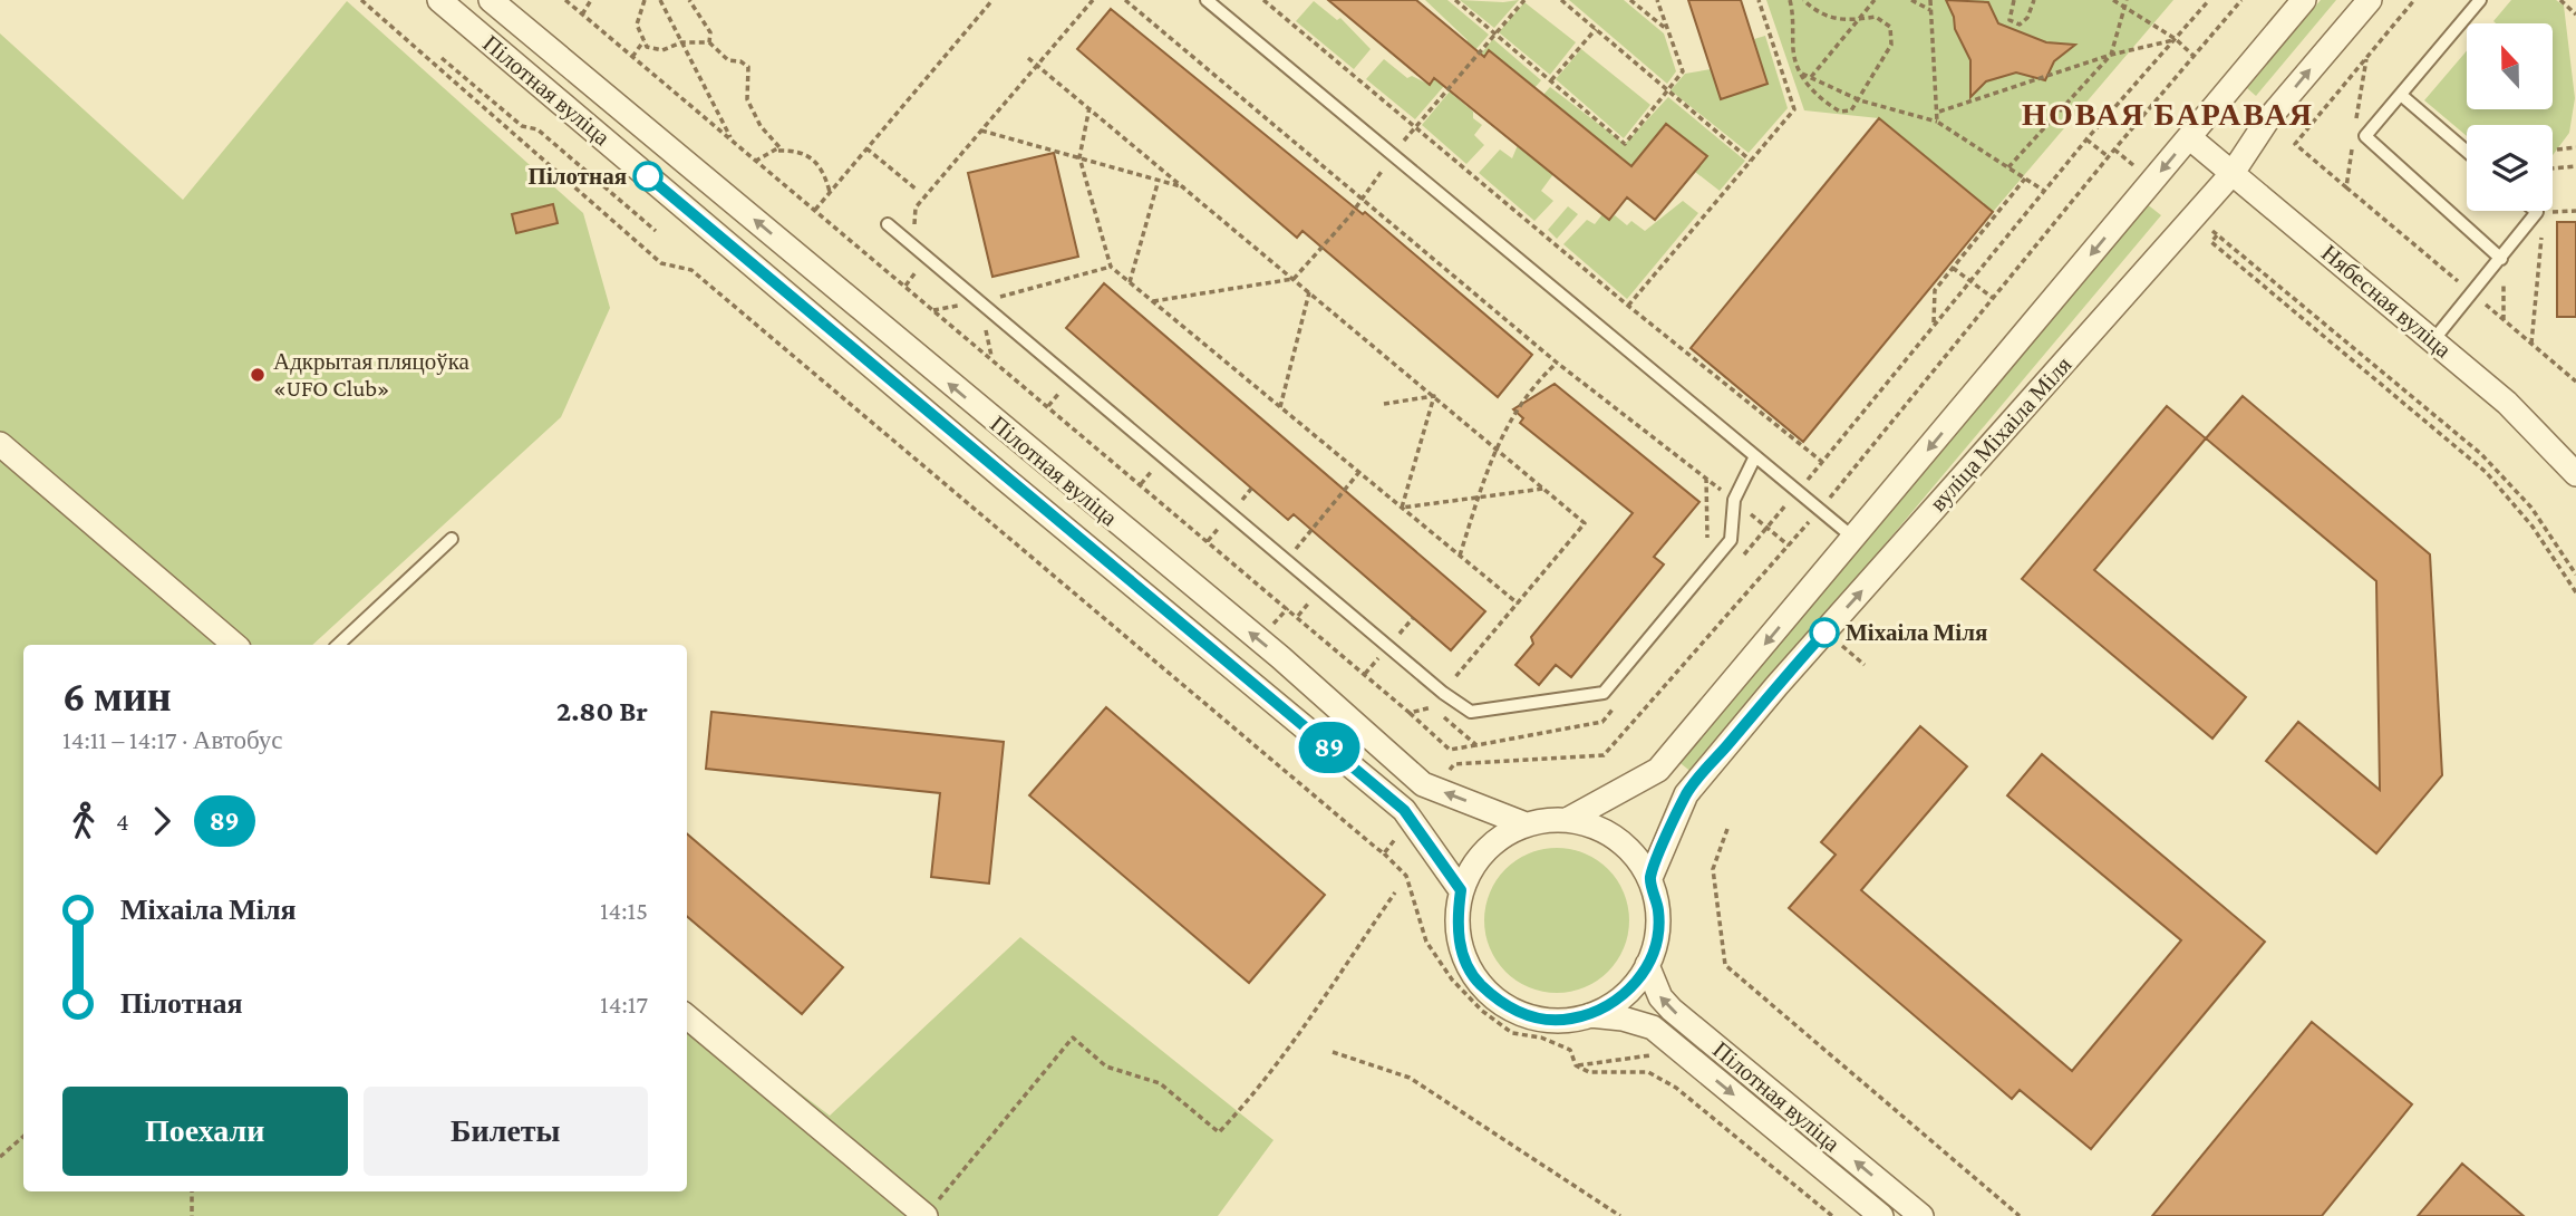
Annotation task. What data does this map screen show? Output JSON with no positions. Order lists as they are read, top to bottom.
{
  "streets": {
    "street": ["Пілотная вуліца", "Нябесная вуліца", "вуліца Міхаіла Міля"]
  },
  "crossings": [
    ["Пілотная вуліца", "вуліца Міхаіла Міля"],
    ["Нябесная вуліца", "вуліца Міхаіла Міля"]
  ],
  "districts": ["НОВАЯ БАРАВАЯ"],
  "places": ["Пілотная", "Адкрытая пляцоўка «UFO Club»", "Міхаіла Міля"],
  "lines": ["bus line 89"],
  "north": "top",
  "page": {
    "on_map": "89",
    "heading": ["6 мин", "14:11 – 14:17 · Автобус", "2.80 Br"],
    "legs": ["4", "89"],
    "list": [
      {
        "name": "Міхаіла Міля",
        "value": "14:15"
      },
      {
        "name": "Пілотная",
        "value": "14:17"
      }
    ],
    "buttons": ["Поехали", "Билеты"]
  }
}
